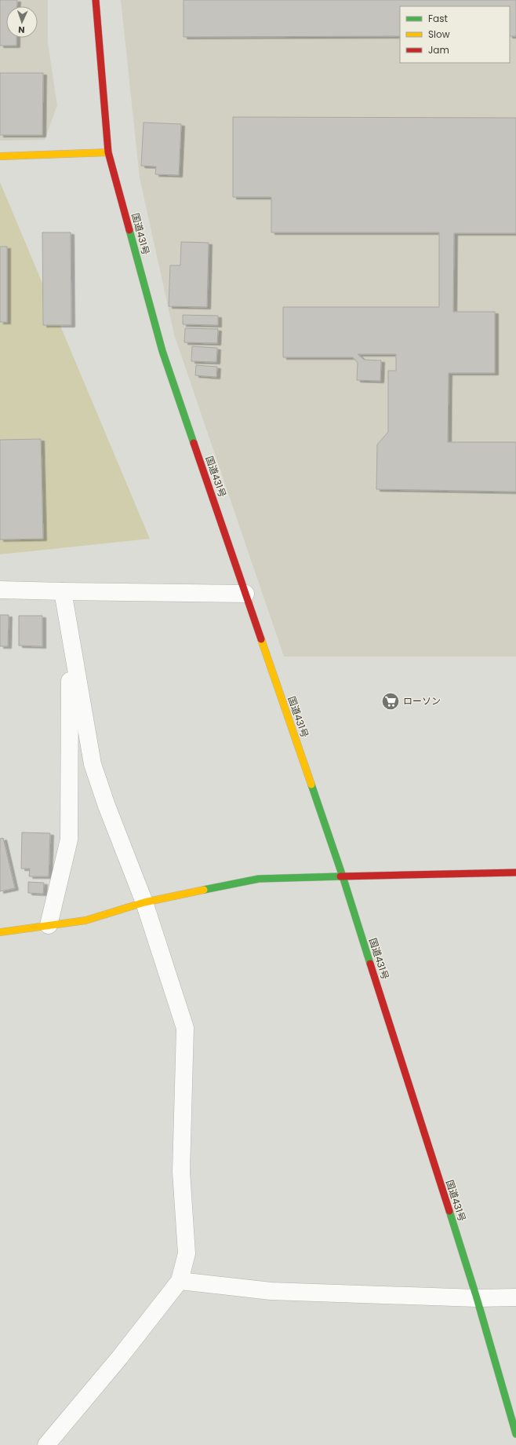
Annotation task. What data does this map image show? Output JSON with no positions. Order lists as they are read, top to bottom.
{
  "streets": {
    "main road": ["国道431号"]
  },
  "places": {
    "supermarket": ["ローソン"]
  },
  "legend": ["Fast", "Slow", "Jam"],
  "north": "bottom"
}
